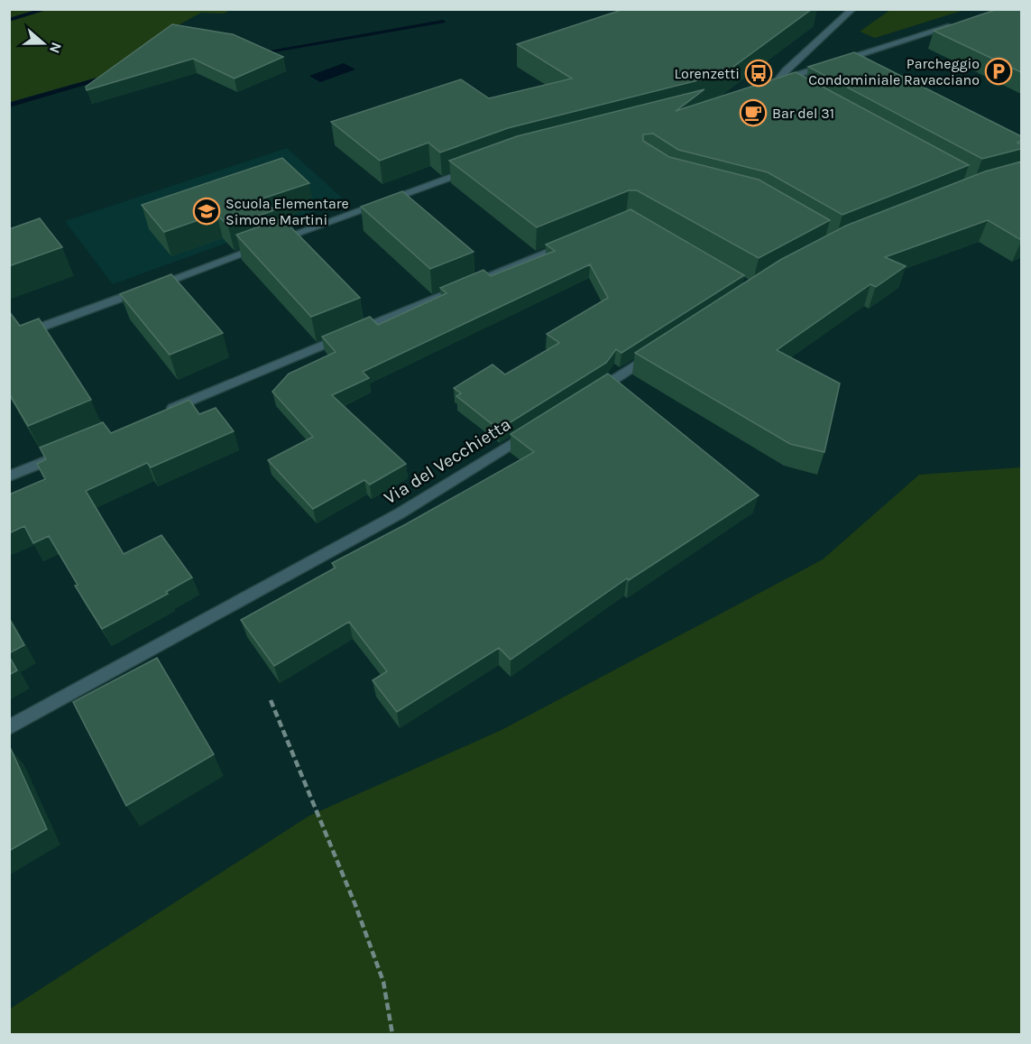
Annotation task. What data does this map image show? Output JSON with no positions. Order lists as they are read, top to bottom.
{
  "streets": {
    "street": ["Via del Vecchietta"]
  },
  "places": {
    "parking": ["Parcheggio Condominiale Ravacciano"],
    "bus stop": ["Lorenzetti"],
    "cafe": ["Bar del 31"],
    "school or university": ["Scuola Elementare Simone Martini"]
  },
  "north": "right"
}
